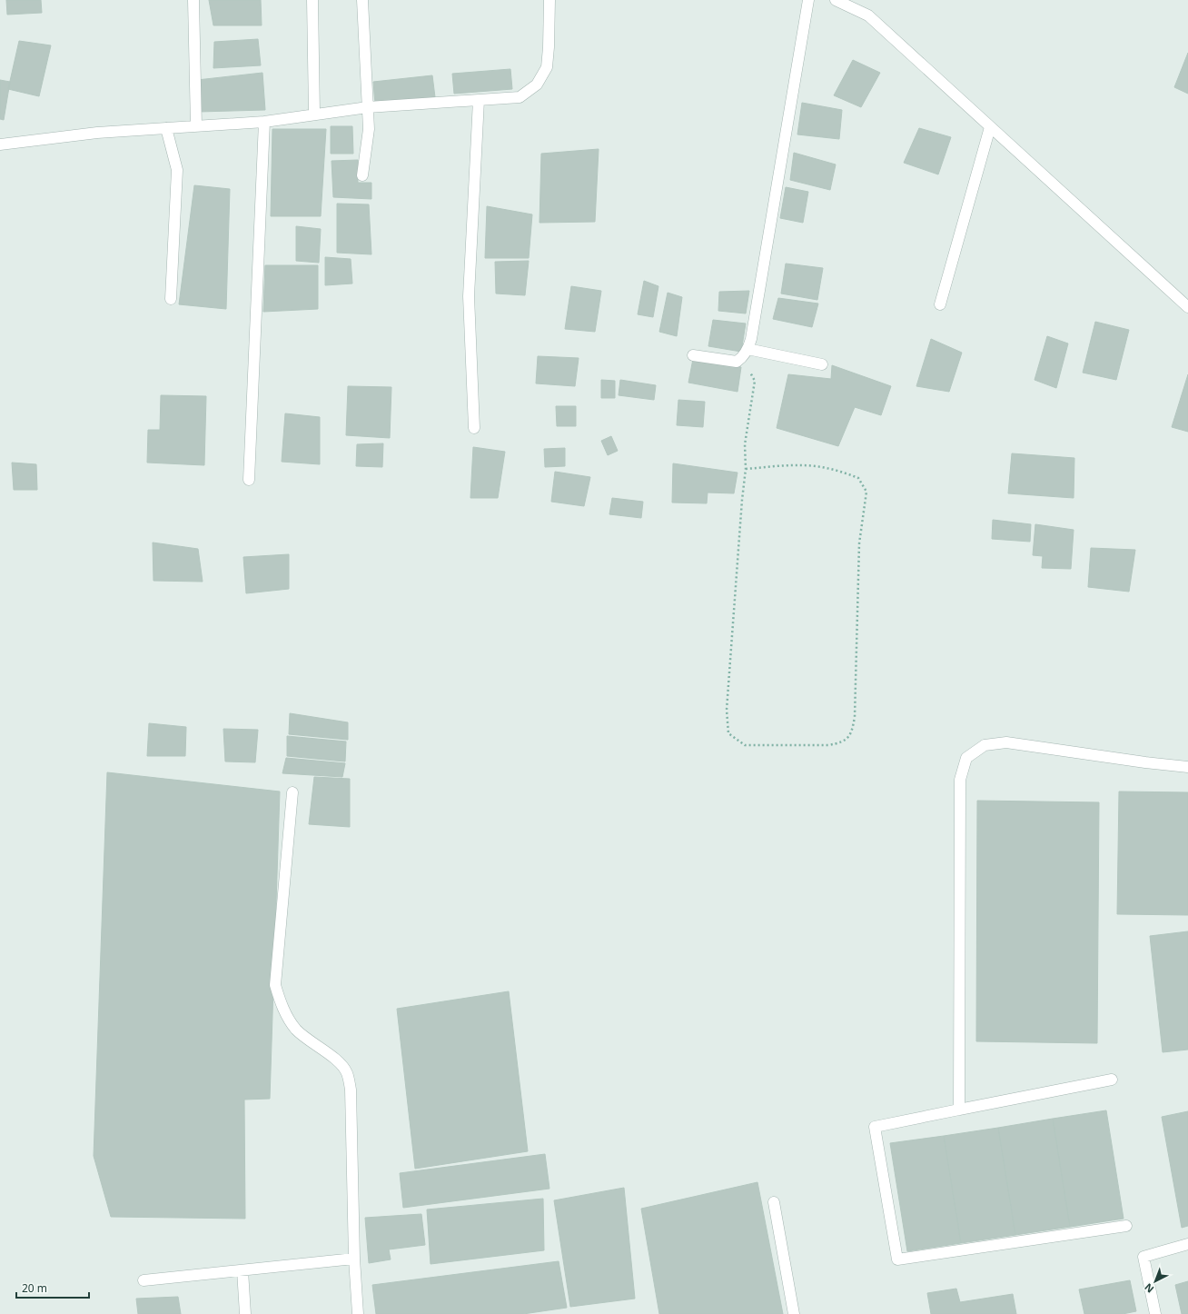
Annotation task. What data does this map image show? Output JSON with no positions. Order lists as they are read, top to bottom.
{
  "scale_bar": "20 m",
  "north": "bottom left"
}
